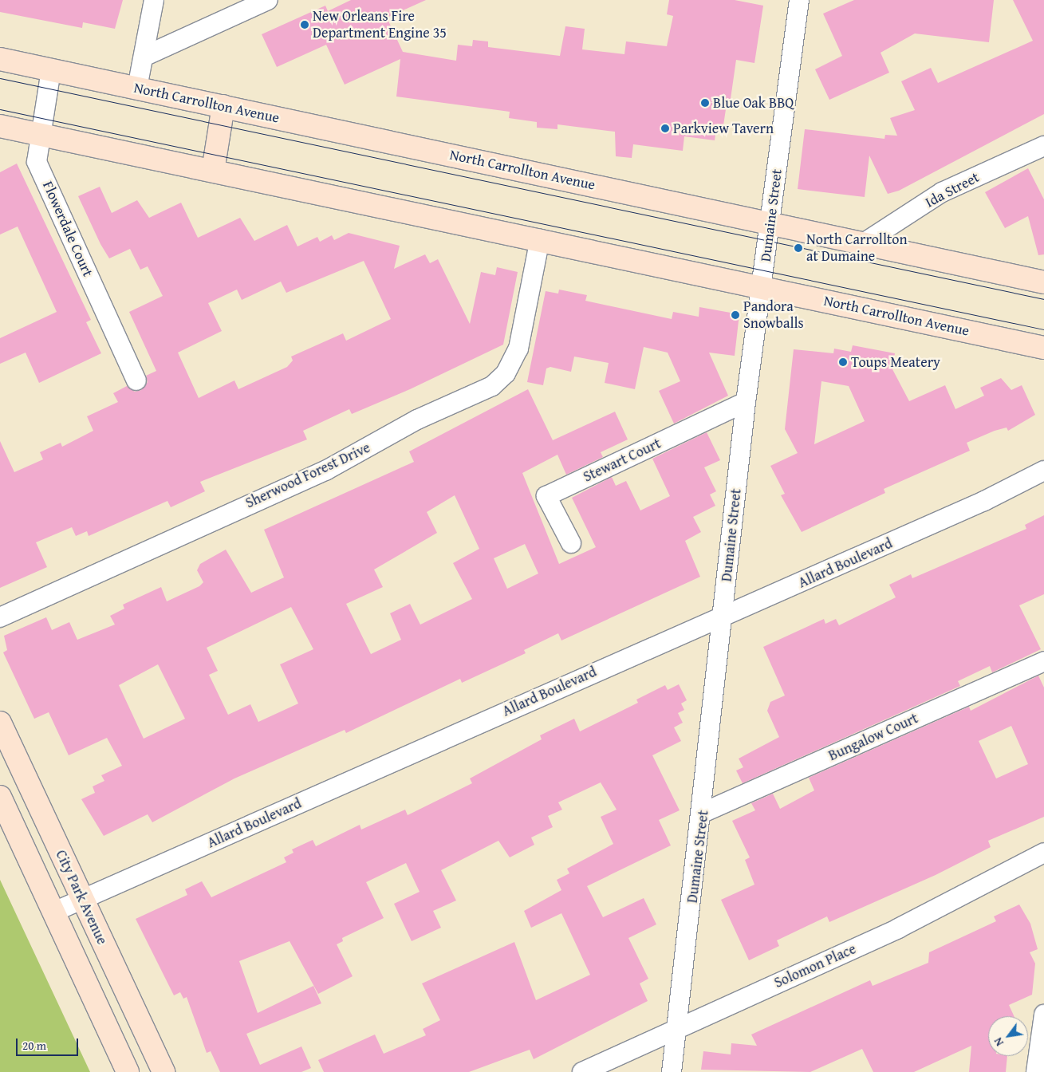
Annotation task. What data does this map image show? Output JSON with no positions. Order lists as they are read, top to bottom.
{
  "streets": {
    "main road": ["North Carrollton Avenue", "City Park Avenue"],
    "street": [
      "Ida Street",
      "Dumaine Street",
      "Flowerdale Court",
      "Stewart Court",
      "Sherwood Forest Drive",
      "Allard Boulevard",
      "Bungalow Court",
      "Solomon Place"
    ]
  },
  "crossings": [
    ["North Carrollton Avenue", "Ida Street"],
    ["North Carrollton Avenue", "Dumaine Street"],
    ["North Carrollton Avenue", "Flowerdale Court"],
    ["North Carrollton Avenue", "Sherwood Forest Drive"],
    ["Dumaine Street", "Stewart Court"],
    ["Dumaine Street", "Allard Boulevard"],
    ["Dumaine Street", "Bungalow Court"],
    ["Dumaine Street", "Solomon Place"],
    ["Allard Boulevard", "City Park Avenue"]
  ],
  "places": [
    "New Orleans Fire Department Engine 35",
    "Blue Oak BBQ",
    "Parkview Tavern",
    "North Carrollton at Dumaine",
    "Pandora Snowballs",
    "Toups Meatery"
  ],
  "scale_bar": "20 m",
  "north": "bottom left"
}
